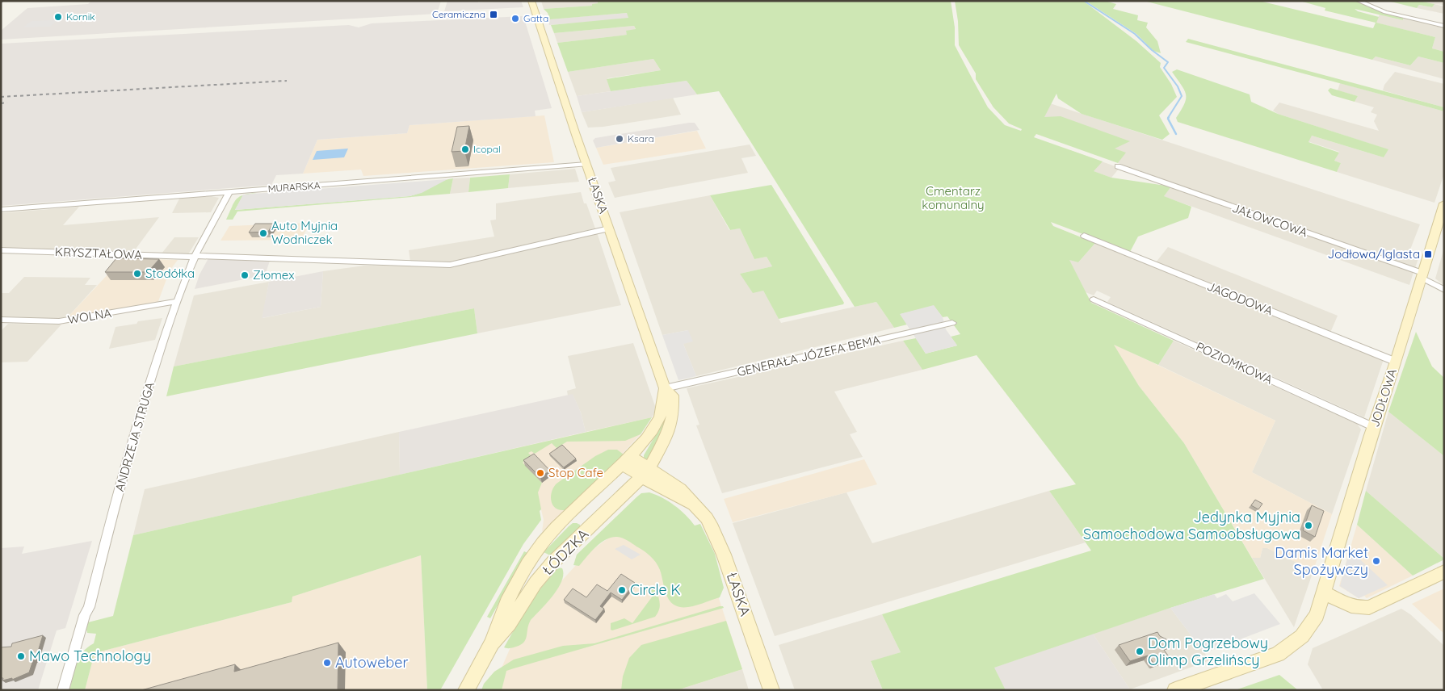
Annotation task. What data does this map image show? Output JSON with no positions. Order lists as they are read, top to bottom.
{
  "streets": {
    "main road": ["ŁASKA", "JODŁOWA", "ŁÓDZKA"],
    "street": [
      "MURARSKA",
      "JAŁOWCOWA",
      "KRYSZTAŁOWA",
      "JAGODOWA",
      "WOLNA",
      "GENERAŁA JÓZEFA BEMA",
      "POZIOMKOWA",
      "ANDRZEJA STRUGA"
    ]
  },
  "crossings": [
    ["MURARSKA", "ŁASKA"],
    ["MURARSKA", "ANDRZEJA STRUGA"],
    ["ŁASKA", "KRYSZTAŁOWA"],
    ["ŁASKA", "GENERAŁA JÓZEFA BEMA"],
    ["ŁASKA", "ŁÓDZKA"],
    ["JAŁOWCOWA", "JODŁOWA"],
    ["KRYSZTAŁOWA", "ANDRZEJA STRUGA"],
    ["JAGODOWA", "JODŁOWA"],
    ["WOLNA", "ANDRZEJA STRUGA"],
    ["POZIOMKOWA", "JODŁOWA"]
  ],
  "parks": ["Cmentarz komunalny"],
  "places": {
    "transit": ["Ceramiczna", "Jodłowa/Iglasta"],
    "other": [
      "Kornik",
      "Gatta",
      "Ksara",
      "Icopal",
      "Auto Myjnia Wodniczek",
      "Stodółka",
      "Złomex",
      "Stop Cafe",
      "Jedynka Myjnia Samochodowa Samoobsługowa",
      "Damis Market Spożywczy",
      "Circle K",
      "Dom Pogrzebowy Olimp Grzelińscy",
      "Mawo Technology",
      "Autoweber"
    ]
  }
}
